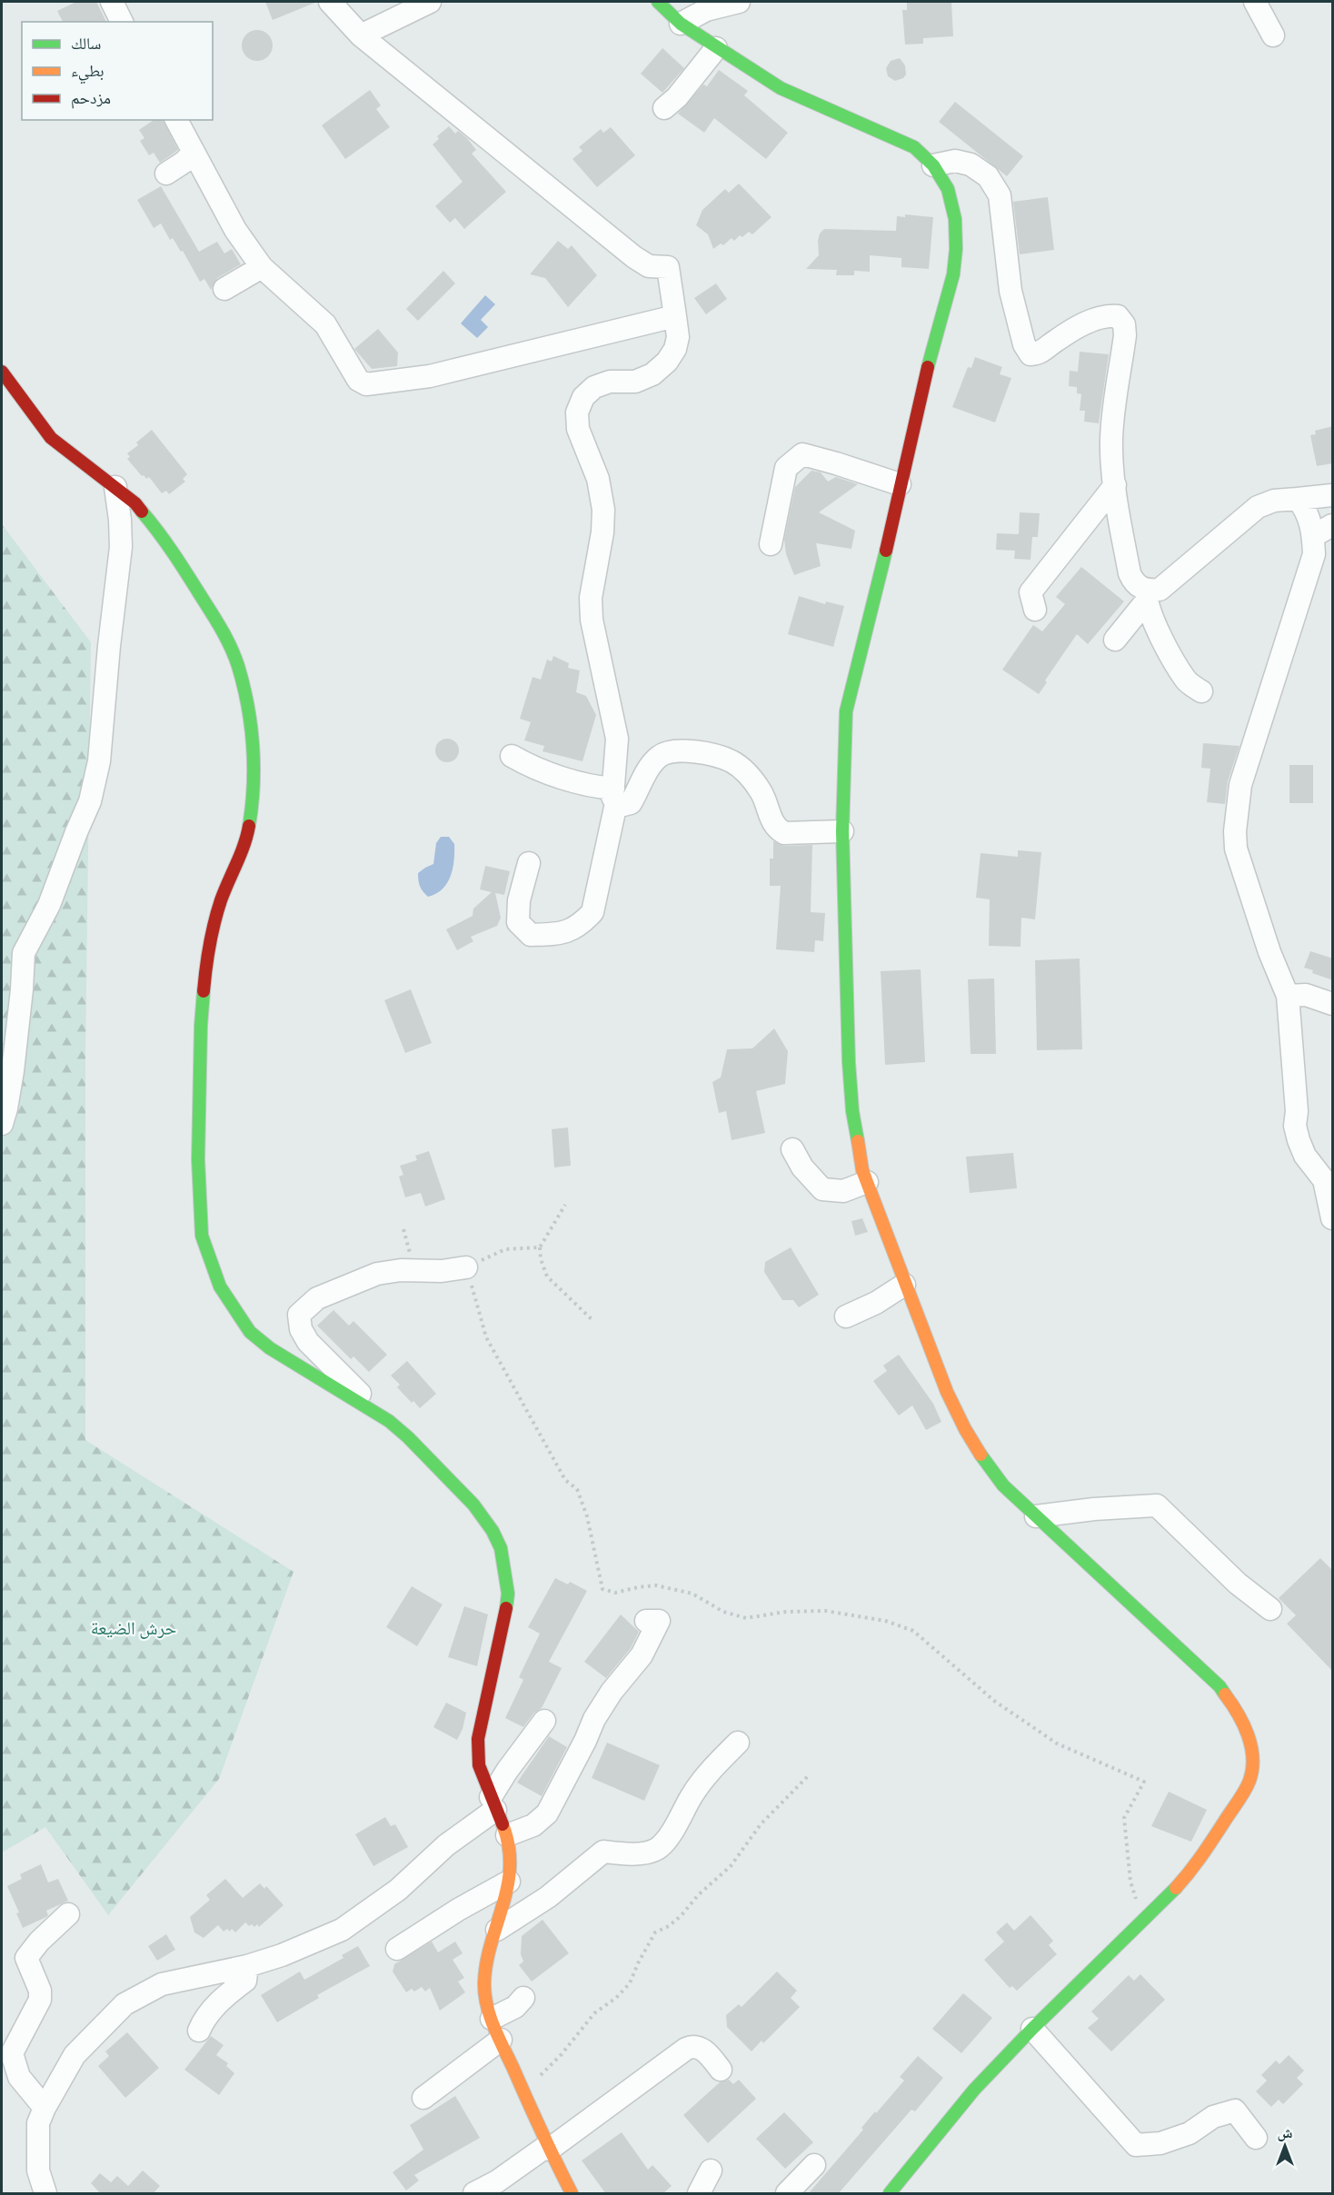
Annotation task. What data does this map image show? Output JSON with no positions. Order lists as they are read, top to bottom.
{
  "parks": ["حرش الضيعة"],
  "legend": ["سالك", "بطيء", "مزدحم"],
  "north": "top"
}
